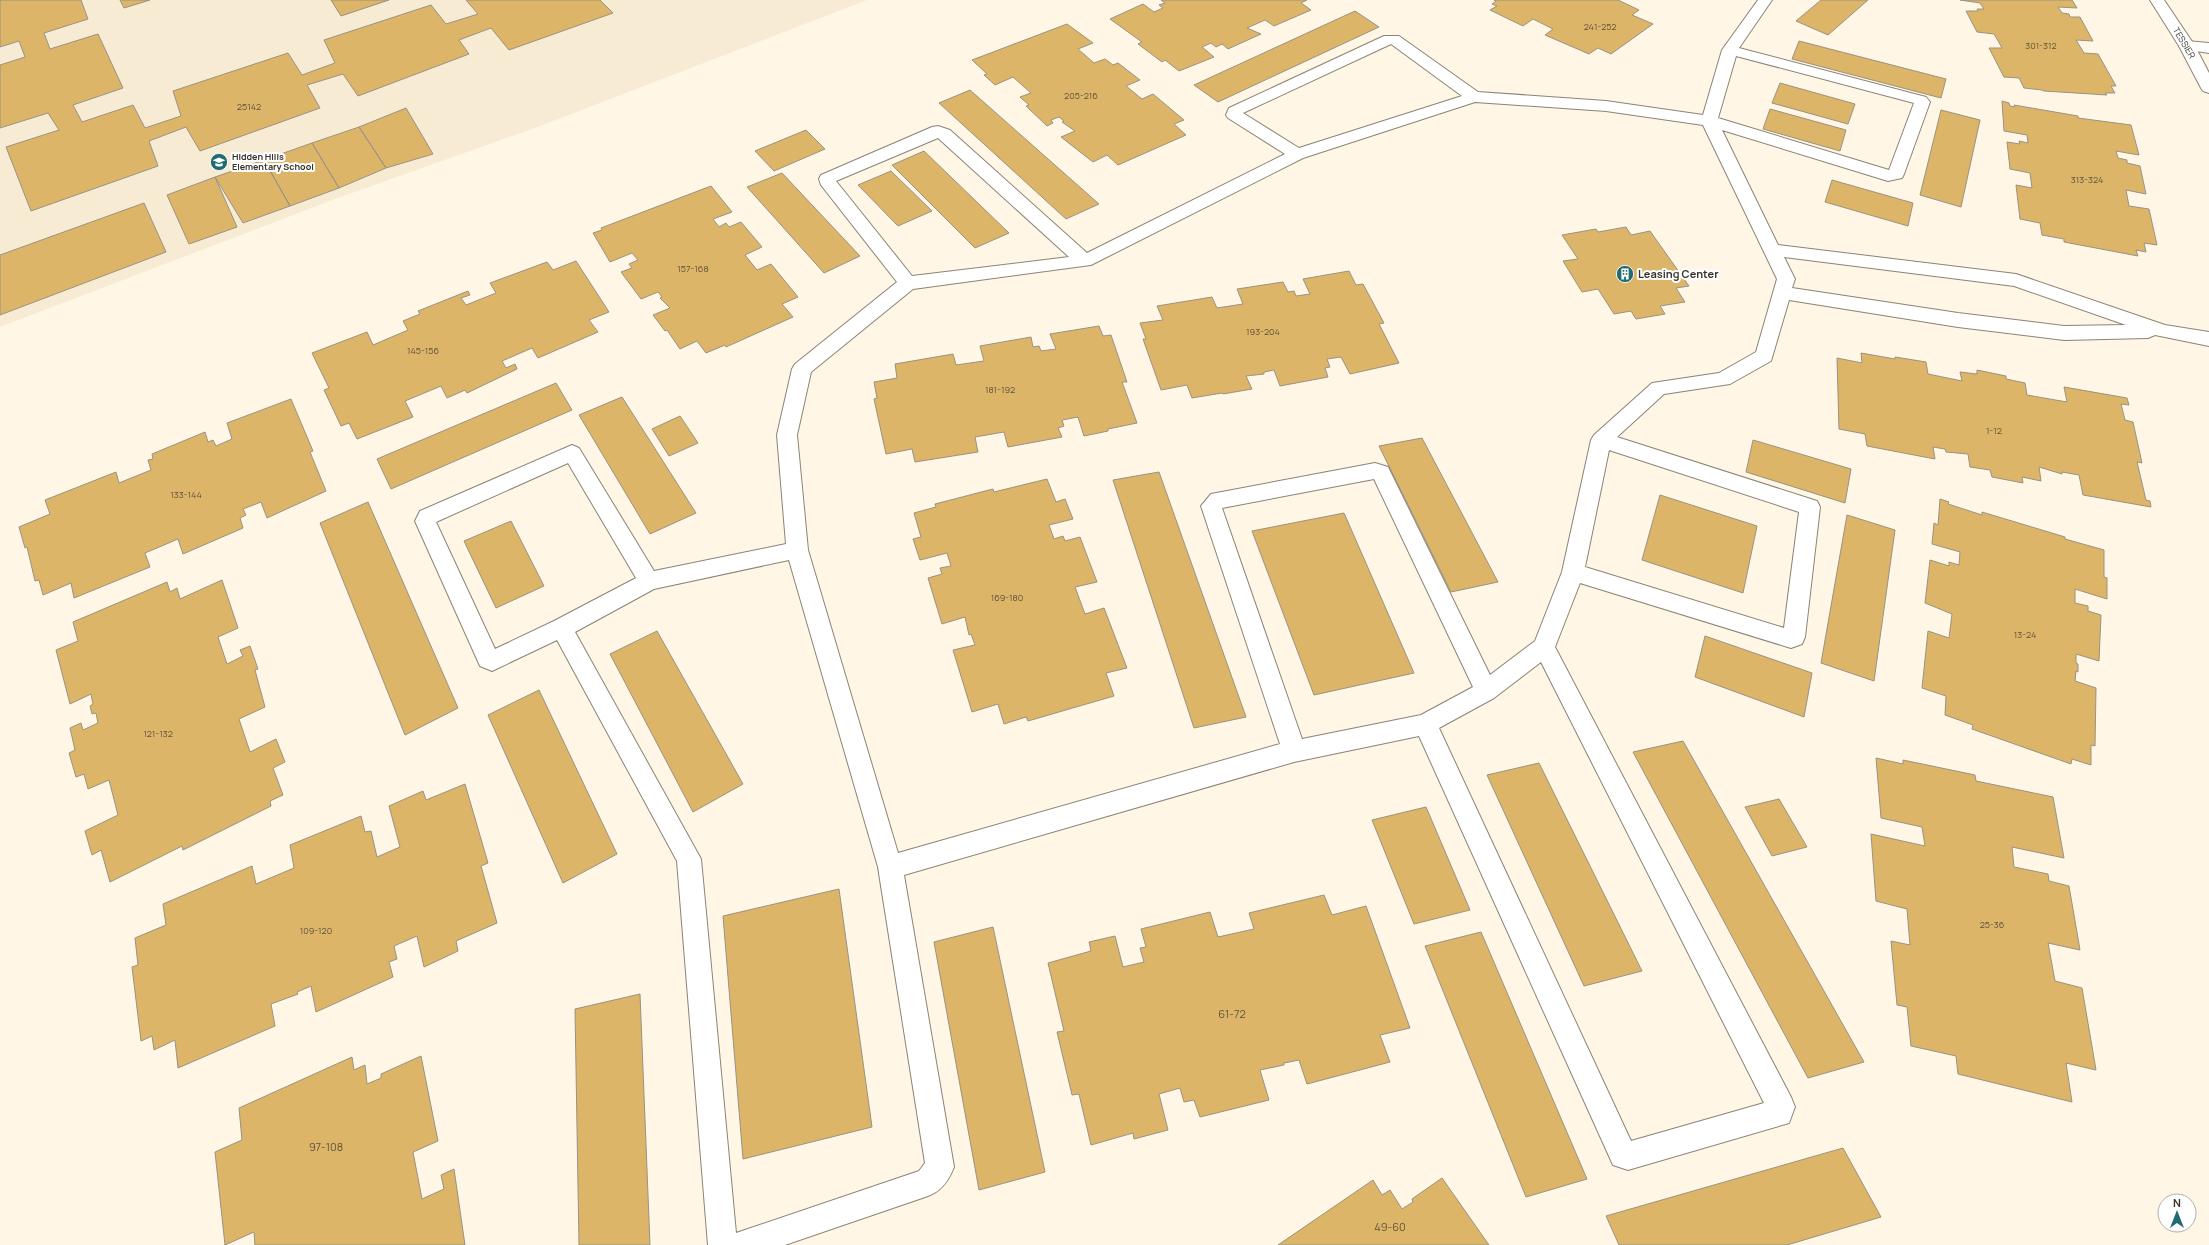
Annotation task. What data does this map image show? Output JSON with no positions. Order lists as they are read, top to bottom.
{
  "streets": {
    "street": ["TESSIER"]
  },
  "places": {
    "school or university": ["Hidden Hills Elementary School"],
    "building": ["Leasing Center"]
  },
  "house_numbers": [
    "241-252",
    "301-312",
    "205-216",
    "25142",
    "313-324",
    "157-168",
    "193-204",
    "145-156",
    "181-192",
    "1-12",
    "133-144",
    "169-180",
    "13-24",
    "121-132",
    "25-36",
    "109-120",
    "61-72",
    "97-108",
    "49-60"
  ],
  "north": "top"
}
